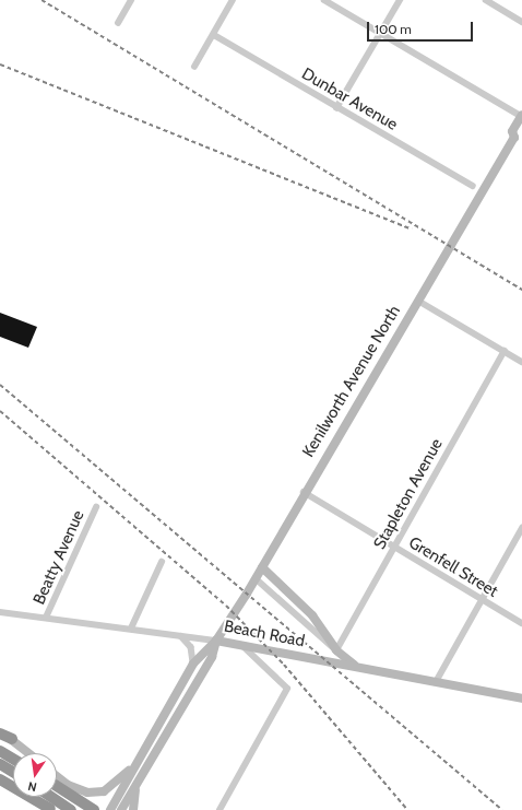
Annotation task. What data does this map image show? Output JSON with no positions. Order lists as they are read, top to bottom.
{
  "streets": {
    "main road": ["Kenilworth Avenue North", "Beach Road"],
    "street": [
      "Dunbar Avenue",
      "Stapleton Avenue",
      "Beatty Avenue",
      "Grenfell Street"
    ]
  },
  "crossings": [
    ["Kenilworth Avenue North", "Grenfell Street"],
    ["Kenilworth Avenue North", "Beach Road"],
    ["Stapleton Avenue", "Grenfell Street"],
    ["Beatty Avenue", "Beach Road"]
  ],
  "scale_bar": "100 m",
  "north": "bottom"
}
